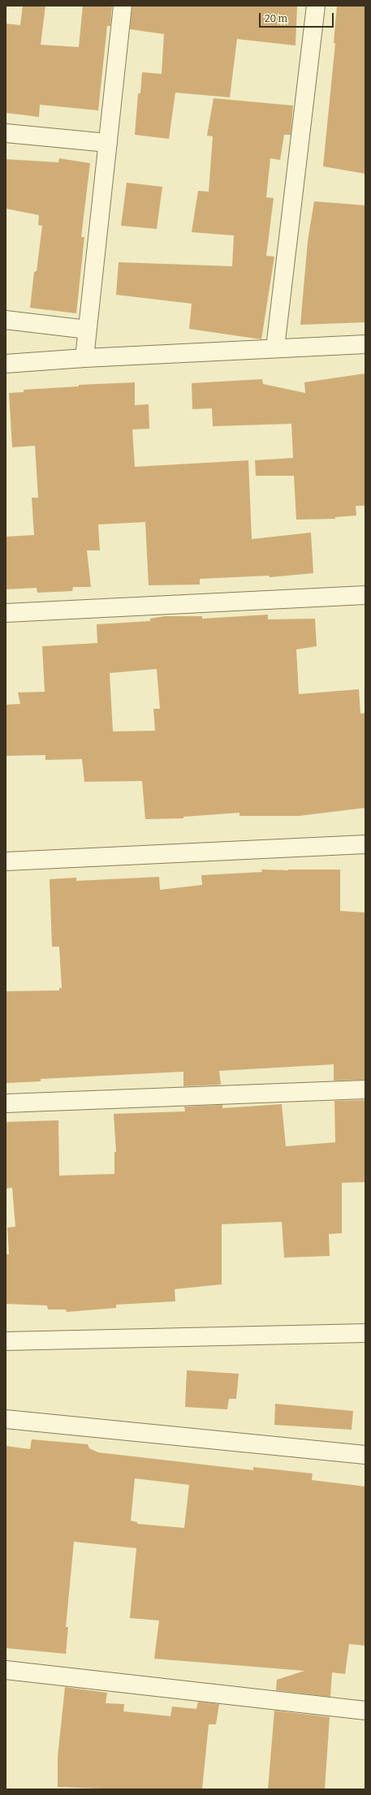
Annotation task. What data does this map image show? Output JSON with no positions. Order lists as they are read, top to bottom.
{
  "scale_bar": "20 m"
}
